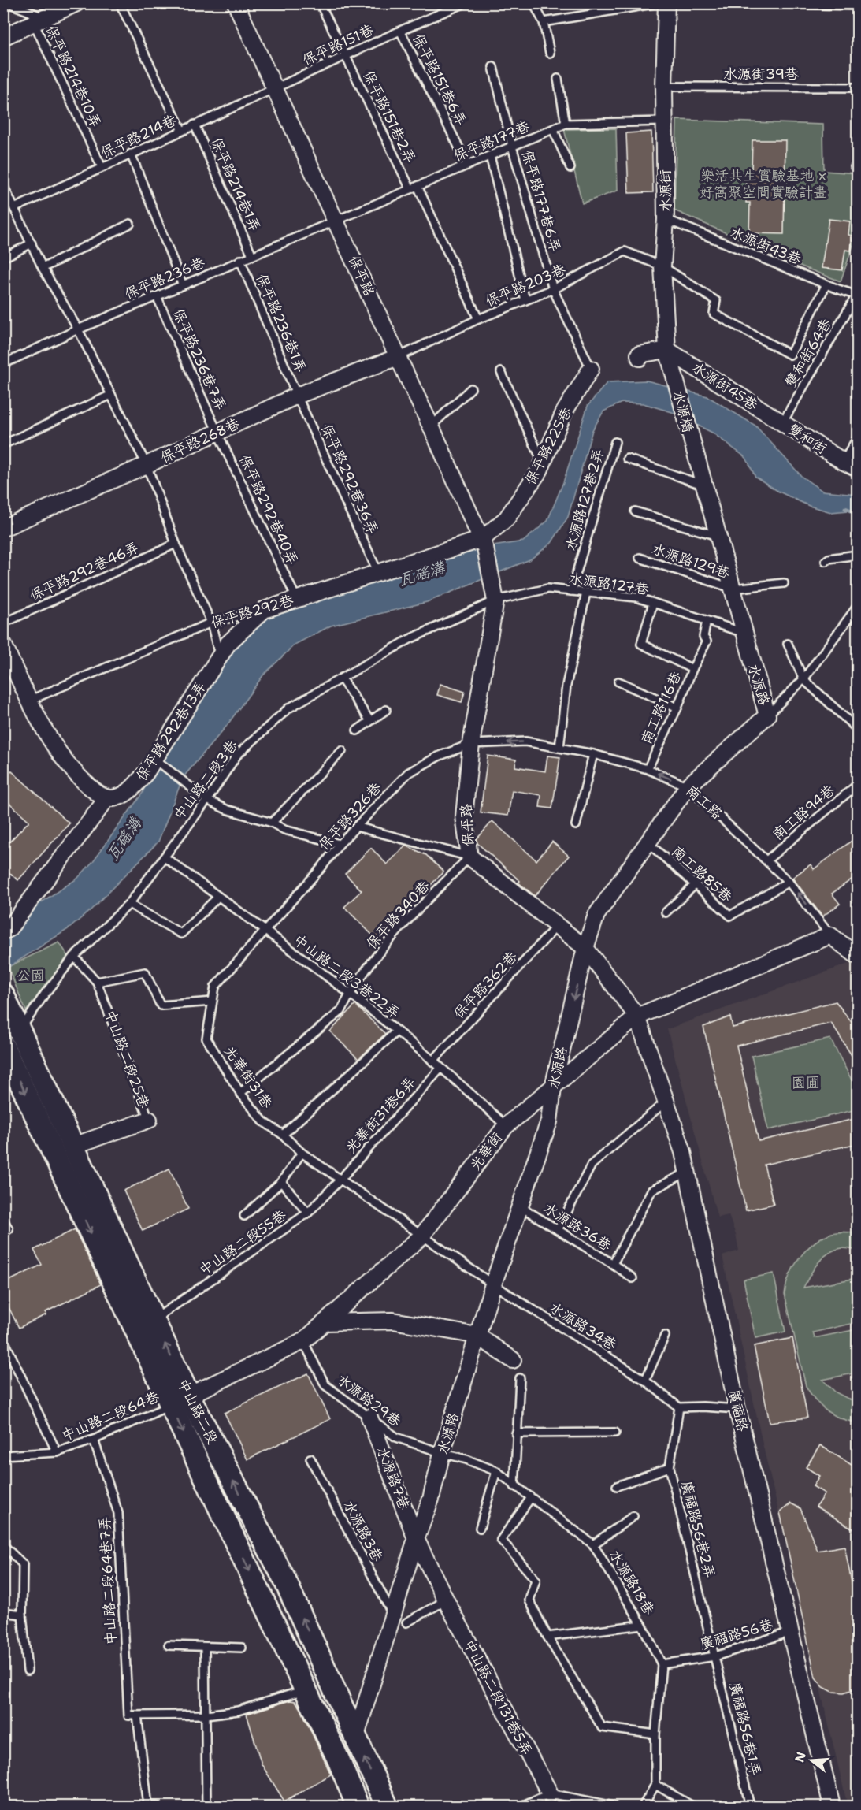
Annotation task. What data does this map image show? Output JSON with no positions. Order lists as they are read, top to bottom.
{
  "streets": {
    "street": [
      "水源街",
      "保平路",
      "水源街45巷",
      "水源橋",
      "雙和街",
      "保平路268巷",
      "保平路225巷",
      "保平路292巷",
      "水源路",
      "保平路292巷13弄",
      "南工路",
      "中山路二段25巷",
      "光華街",
      "廣福路",
      "中山路二段",
      "水源路7巷",
      "中山路二段131巷5弄"
    ],
    "lane": [
      "保平路151巷",
      "水源街39巷",
      "保平路214巷10弄",
      "保平路151巷6弄",
      "保平路151巷2弄",
      "保平路214巷",
      "保平路177巷",
      "保平路214巷1弄",
      "保平路177巷6弄",
      "水源街43巷",
      "保平路236巷",
      "保平路203巷",
      "保平路236巷1弄",
      "雙和街64巷",
      "保平路236巷7弄",
      "保平路292巷36弄",
      "水源路127巷2弄",
      "保平路292巷40弄",
      "水源路129巷",
      "保平路292巷46弄",
      "水源路127巷",
      "南工路116巷",
      "中山路二段3巷",
      "南工路94巷",
      "保平路326巷",
      "南工路85巷",
      "保平路340巷",
      "中山路二段3巷22弄",
      "保平路362巷",
      "光華街31巷",
      "光華街31巷6弄",
      "水源路36巷",
      "中山路二段55巷",
      "水源路34巷",
      "水源路29巷",
      "中山路二段64巷",
      "廣福路56巷2弄",
      "水源路3巷",
      "中山路二段64巷7弄",
      "水源路18巷",
      "廣福路56巷",
      "廣福路56巷1弄"
    ]
  },
  "crossings": [
    ["保平路151巷", "保平路151巷6弄"],
    ["保平路151巷", "保平路151巷2弄"],
    ["保平路151巷", "保平路214巷"],
    ["保平路151巷", "保平路"],
    ["水源街39巷", "水源街"],
    ["保平路214巷10弄", "保平路214巷"],
    ["保平路151巷6弄", "保平路177巷"],
    ["保平路151巷2弄", "保平路177巷"],
    ["保平路151巷2弄", "保平路203巷"],
    ["保平路214巷", "保平路214巷1弄"],
    ["保平路214巷", "保平路"],
    ["保平路177巷", "水源街"],
    ["保平路177巷", "保平路177巷6弄"],
    ["保平路177巷", "保平路"],
    ["保平路177巷", "保平路236巷"],
    ["保平路214巷1弄", "保平路236巷"],
    ["水源街", "水源街43巷"],
    ["水源街", "保平路203巷"],
    ["水源街", "水源街45巷"],
    ["水源街", "水源橋"],
    ["保平路177巷6弄", "保平路203巷"],
    ["保平路177巷6弄", "保平路225巷"],
    ["水源街43巷", "保平路203巷"],
    ["水源街43巷", "雙和街64巷"],
    ["保平路", "保平路236巷"],
    ["保平路", "保平路203巷"],
    ["保平路", "保平路268巷"],
    ["保平路", "保平路225巷"],
    ["保平路", "水源路127巷"],
    ["保平路", "保平路292巷"],
    ["保平路", "水源路"],
    ["保平路", "中山路二段3巷"],
    ["保平路", "南工路"],
    ["保平路", "保平路326巷"],
    ["保平路", "保平路340巷"],
    ["保平路", "保平路362巷"],
    ["保平路", "光華街"],
    ["保平路", "廣福路"],
    ["保平路236巷", "保平路236巷1弄"],
    ["保平路236巷", "保平路236巷7弄"],
    ["保平路203巷", "保平路268巷"],
    ["保平路236巷1弄", "保平路268巷"],
    ["保平路236巷1弄", "保平路292巷36弄"],
    ["雙和街64巷", "水源街45巷"],
    ["雙和街64巷", "雙和街"],
    ["保平路236巷7弄", "保平路268巷"],
    ["保平路236巷7弄", "保平路292巷40弄"],
    ["水源街45巷", "雙和街"],
    ["水源橋", "水源路"],
    ["保平路268巷", "保平路292巷36弄"],
    ["保平路268巷", "保平路292巷40弄"],
    ["保平路225巷", "保平路292巷"],
    ["保平路292巷36弄", "保平路292巷"],
    ["水源路127巷2弄", "水源路127巷"],
    ["保平路292巷40弄", "保平路292巷"],
    ["水源路129巷", "水源路"],
    ["水源路127巷", "水源路"],
    ["水源路127巷", "南工路116巷"],
    ["水源路127巷", "中山路二段3巷"],
    ["保平路292巷", "保平路292巷13弄"],
    ["水源路", "南工路"],
    ["水源路", "南工路85巷"],
    ["水源路", "光華街"],
    ["水源路", "水源路36巷"],
    ["水源路", "水源路34巷"],
    ["水源路", "水源路29巷"],
    ["水源路", "中山路二段"],
    ["水源路", "水源路7巷"],
    ["水源路", "水源路3巷"],
    ["水源路", "水源路18巷"],
    ["南工路116巷", "南工路"],
    ["中山路二段3巷", "中山路二段3巷22弄"],
    ["中山路二段3巷", "中山路二段25巷"],
    ["中山路二段3巷", "中山路二段"],
    ["南工路", "南工路94巷"],
    ["南工路", "保平路326巷"],
    ["南工路", "南工路85巷"],
    ["南工路", "光華街"],
    ["保平路326巷", "中山路二段3巷22弄"],
    ["保平路326巷", "光華街31巷"],
    ["保平路340巷", "中山路二段3巷22弄"],
    ["保平路340巷", "光華街31巷"],
    ["中山路二段3巷22弄", "保平路362巷"],
    ["中山路二段3巷22弄", "光華街31巷"],
    ["中山路二段3巷22弄", "光華街31巷6弄"],
    ["中山路二段3巷22弄", "光華街"],
    ["中山路二段25巷", "中山路二段"],
    ["光華街31巷", "光華街31巷6弄"],
    ["光華街31巷", "光華街"],
    ["光華街31巷", "中山路二段55巷"],
    ["光華街31巷", "水源路34巷"],
    ["光華街31巷6弄", "中山路二段55巷"],
    ["光華街", "水源路34巷"],
    ["光華街", "水源路29巷"],
    ["光華街", "廣福路"],
    ["光華街", "中山路二段"],
    ["光華街", "中山路二段64巷"],
    ["水源路36巷", "廣福路"],
    ["中山路二段55巷", "中山路二段"],
    ["水源路34巷", "廣福路56巷2弄"],
    ["水源路29巷", "水源路7巷"],
    ["水源路29巷", "水源路18巷"],
    ["廣福路", "廣福路56巷"],
    ["中山路二段", "中山路二段64巷"],
    ["中山路二段64巷", "中山路二段64巷7弄"],
    ["水源路7巷", "中山路二段131巷5弄"],
    ["廣福路56巷2弄", "廣福路56巷"],
    ["廣福路56巷2弄", "廣福路56巷1弄"],
    ["水源路18巷", "廣福路56巷"],
    ["廣福路56巷", "廣福路56巷1弄"]
  ],
  "one_way": ["南工路"],
  "water": ["瓦磘溝"],
  "parks": ["樂活共生實驗基地 x 好窩聚空間實驗計畫", "公園", "園圃"],
  "north": "left"
}
